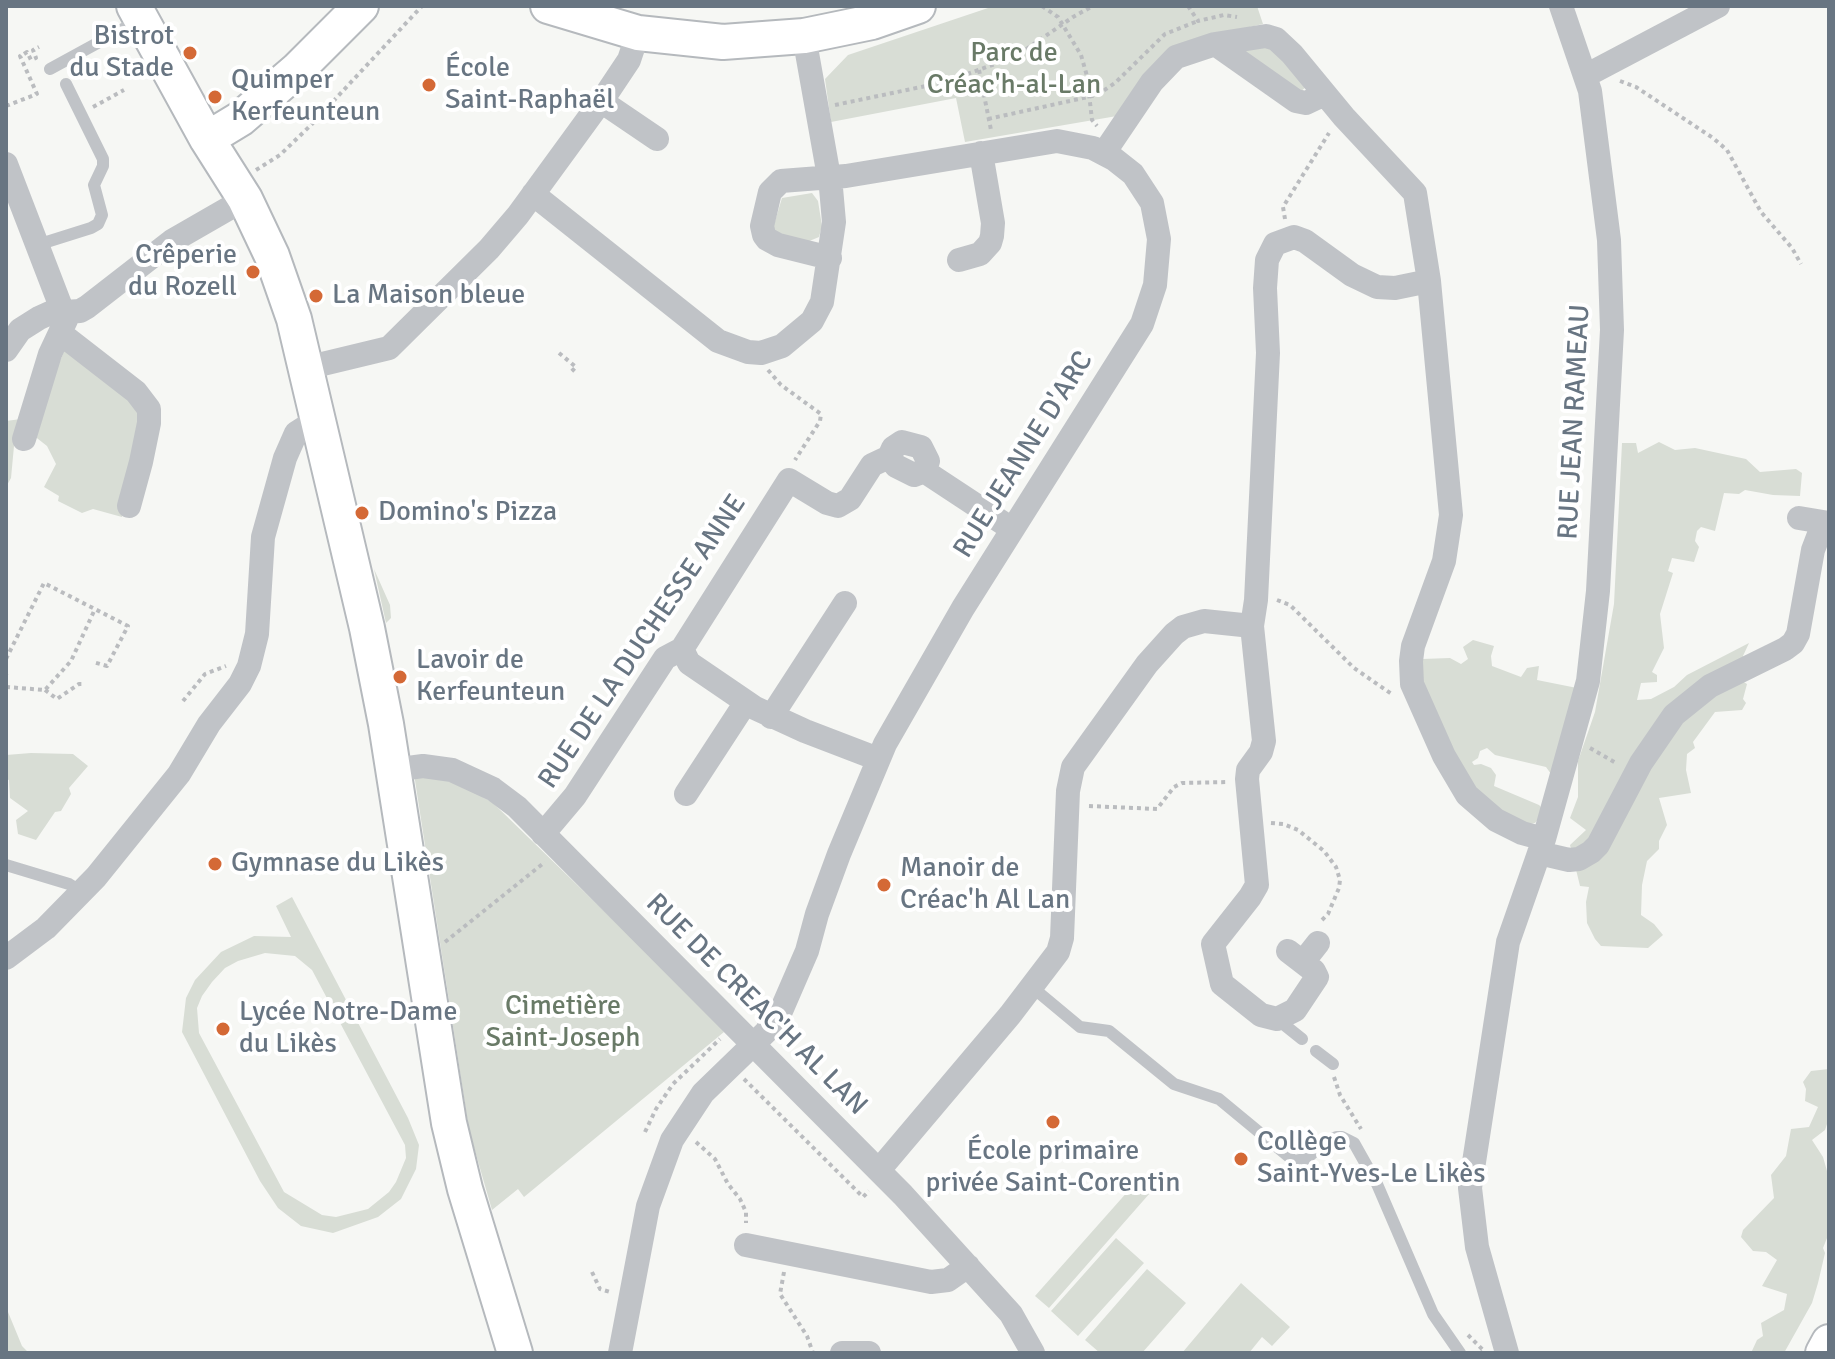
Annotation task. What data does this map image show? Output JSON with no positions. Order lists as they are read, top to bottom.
{
  "streets": {
    "street": [
      "RUE JEAN RAMEAU",
      "RUE JEANNE D'ARC",
      "RUE DE LA DUCHESSE ANNE",
      "RUE DE CREAC'H AL LAN"
    ]
  },
  "crossings": [
    ["RUE JEANNE D'ARC", "RUE DE CREAC'H AL LAN"],
    ["RUE DE LA DUCHESSE ANNE", "RUE DE CREAC'H AL LAN"]
  ],
  "parks": ["Parc de Créac'h-al-Lan", "Cimetière Saint-Joseph"],
  "places": [
    "Bistrot du Stade",
    "École Saint-Raphaël",
    "Quimper Kerfeunteun",
    "Crêperie du Rozell",
    "La Maison bleue",
    "Domino's Pizza",
    "Lavoir de Kerfeunteun",
    "Gymnase du Likès",
    "Manoir de Créac'h Al Lan",
    "Lycée Notre-Dame du Likès",
    "École primaire privée Saint-Corentin",
    "Collège Saint-Yves-Le Likès"
  ]
}
